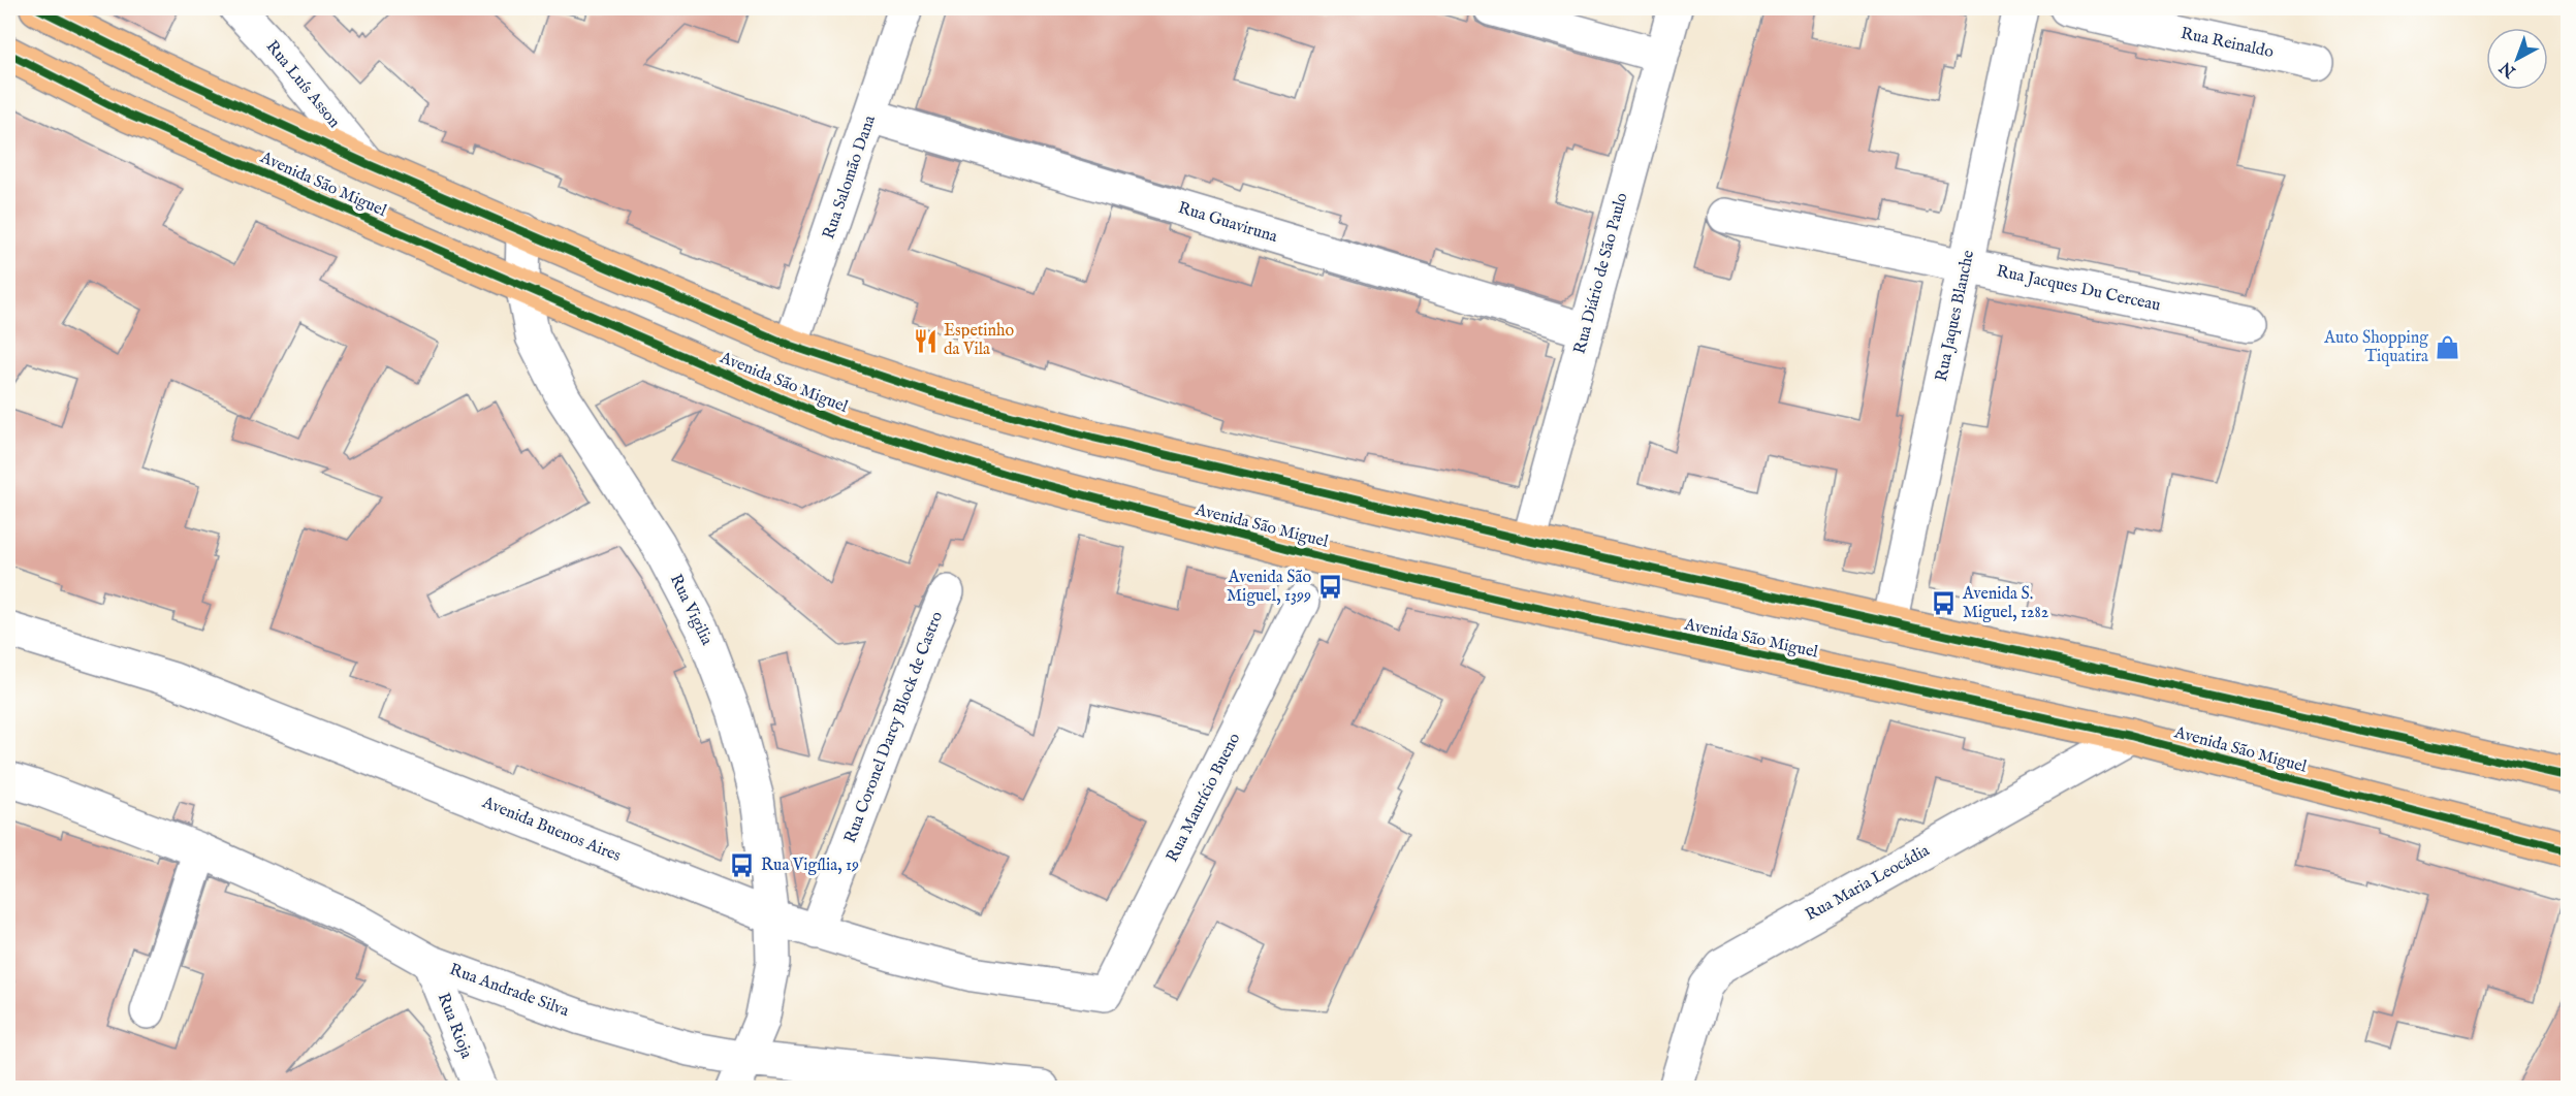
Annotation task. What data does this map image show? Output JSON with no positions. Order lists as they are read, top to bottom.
{
  "streets": {
    "main road": ["Avenida São Miguel"],
    "street": [
      "Rua Reinaldo",
      "Rua Luís Asson",
      "Rua Salomão Dana",
      "Rua Guaviruna",
      "Rua Diário de São Paulo",
      "Rua Jacques Du Cerceau",
      "Rua Jaques Blanche",
      "Rua Vigilia",
      "Rua Coronel Darcy Block de Castro",
      "Rua Maurício Bueno",
      "Avenida Buenos Aires",
      "Rua Maria Leocádia",
      "Rua Andrade Silva",
      "Rua Rioja"
    ]
  },
  "crossings": [
    ["Rua Salomão Dana", "Rua Guaviruna"],
    ["Avenida São Miguel", "Rua Vigilia"],
    ["Avenida São Miguel", "Rua Maria Leocádia"],
    ["Rua Guaviruna", "Rua Diário de São Paulo"],
    ["Rua Jacques Du Cerceau", "Rua Jaques Blanche"],
    ["Rua Vigilia", "Avenida Buenos Aires"],
    ["Rua Vigilia", "Rua Andrade Silva"],
    ["Rua Coronel Darcy Block de Castro", "Avenida Buenos Aires"],
    ["Rua Maurício Bueno", "Avenida Buenos Aires"],
    ["Rua Andrade Silva", "Rua Rioja"]
  ],
  "places": {
    "restaurant": ["Espetinho da Vila"],
    "shop": ["Auto Shopping Tiquatira"],
    "bus stop": ["Avenida São Miguel, 1399", "Avenida S. Miguel, 1282", "Rua Vigília, 19"]
  },
  "north": "bottom left"
}
